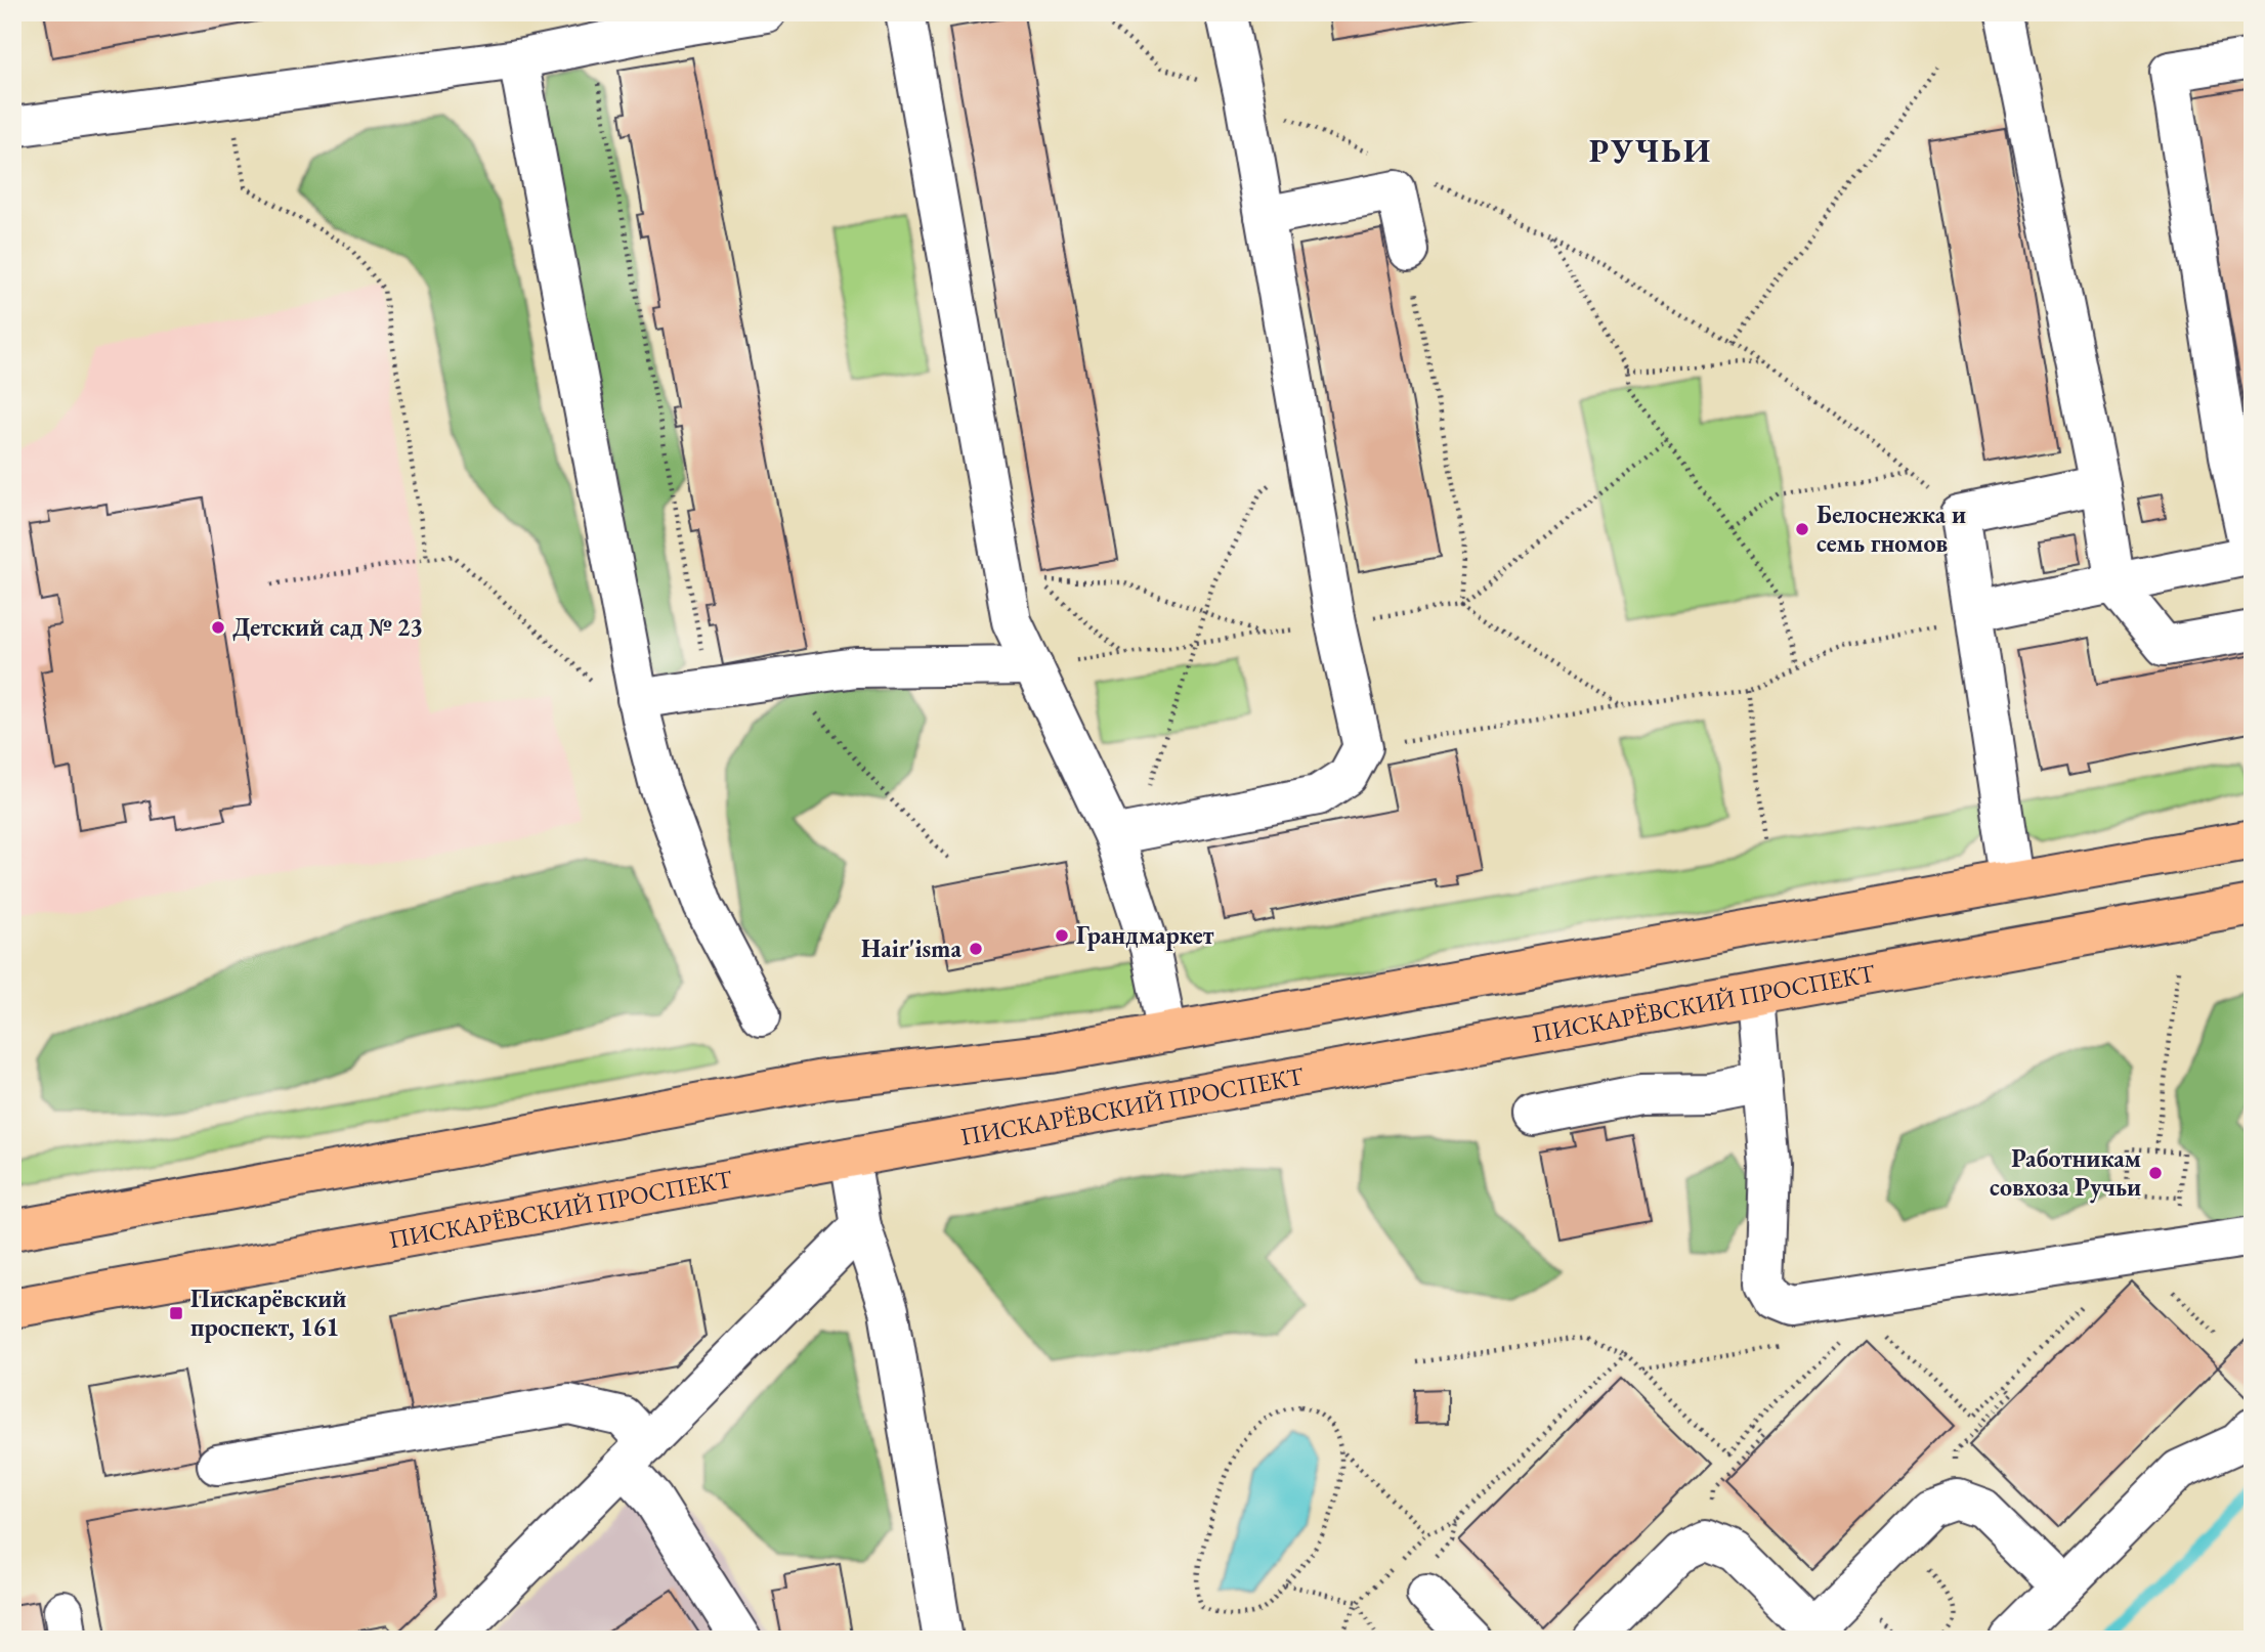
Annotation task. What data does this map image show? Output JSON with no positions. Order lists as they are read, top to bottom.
{
  "streets": {
    "main road": ["ПИСКАРЁВСКИЙ ПРОСПЕКТ"]
  },
  "districts": ["РУЧЬИ"],
  "places": {
    "other": [
      "Белоснежка и семь гномов",
      "Детский сад № 23",
      "Грандмаркет",
      "Hair'isma",
      "Работникам совхоза Ручьи"
    ],
    "transit": ["Пискарёвский проспект, 161"]
  }
}
